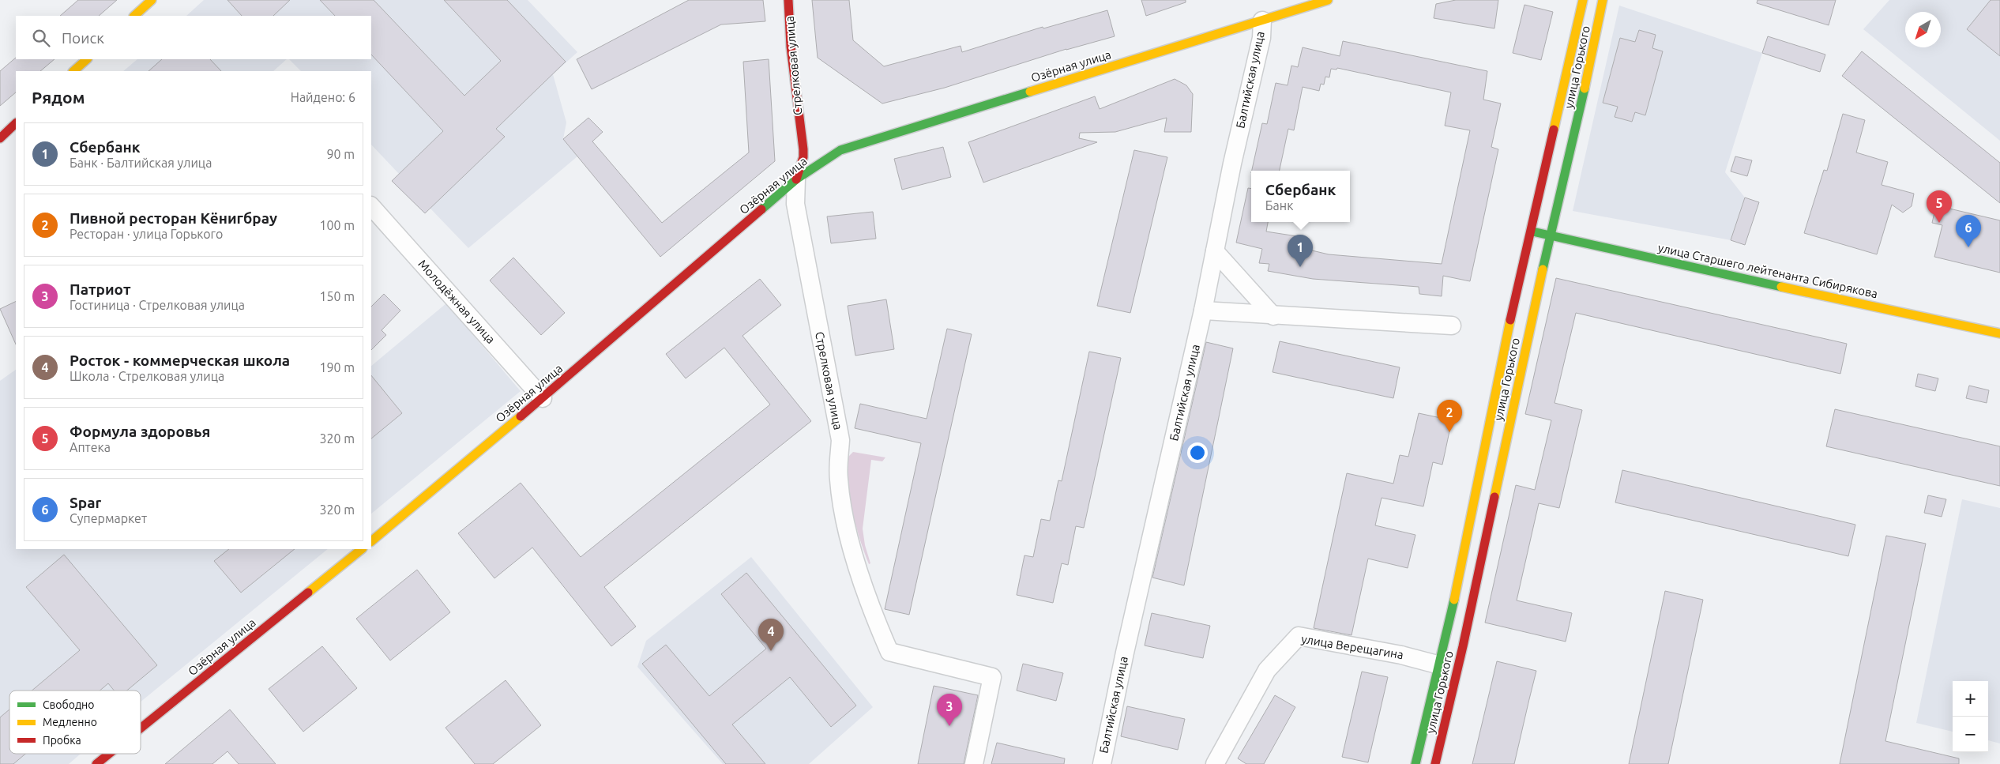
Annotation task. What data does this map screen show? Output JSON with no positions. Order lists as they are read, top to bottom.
{
  "streets": {
    "main road": [
      "Стрелковая улица",
      "Озёрная улица",
      "улица Горького",
      "улица Старшего лейтенанта Сибирякова"
    ],
    "street": ["Балтийская улица", "Молодёжная улица", "улица Верещагина"]
  },
  "crossings": [
    ["Стрелковая улица", "Озёрная улица"],
    ["Озёрная улица", "Балтийская улица"],
    ["Озёрная улица", "Молодёжная улица"],
    ["улица Горького", "улица Старшего лейтенанта Сибирякова"],
    ["улица Горького", "улица Верещагина"]
  ],
  "legend": ["Свободно", "Медленно", "Пробка"],
  "north": "bottom left",
  "page": {
    "search": "Поиск",
    "heading": ["Рядом", "Найдено: 6"],
    "list": [
      {
        "mark": "1",
        "name": "Сбербанк",
        "note": "Банк · Балтийская улица",
        "value": "90 m"
      },
      {
        "mark": "2",
        "name": "Пивной ресторан Кёнигбрау",
        "note": "Ресторан · улица Горького",
        "value": "100 m"
      },
      {
        "mark": "3",
        "name": "Патриот",
        "note": "Гостиница · Стрелковая улица",
        "value": "150 m"
      },
      {
        "mark": "4",
        "name": "Росток - коммерческая школа",
        "note": "Школа · Стрелковая улица",
        "value": "190 m"
      },
      {
        "mark": "5",
        "name": "Формула здоровья",
        "note": "Аптека",
        "value": "320 m"
      },
      {
        "mark": "6",
        "name": "Spar",
        "note": "Супермаркет",
        "value": "320 m"
      }
    ],
    "popup": ["Сбербанк", "Банк"],
    "pins": [
      "5",
      "6",
      "1",
      "2",
      "4",
      "3"
    ],
    "map_buttons": ["+", "−"]
  }
}
